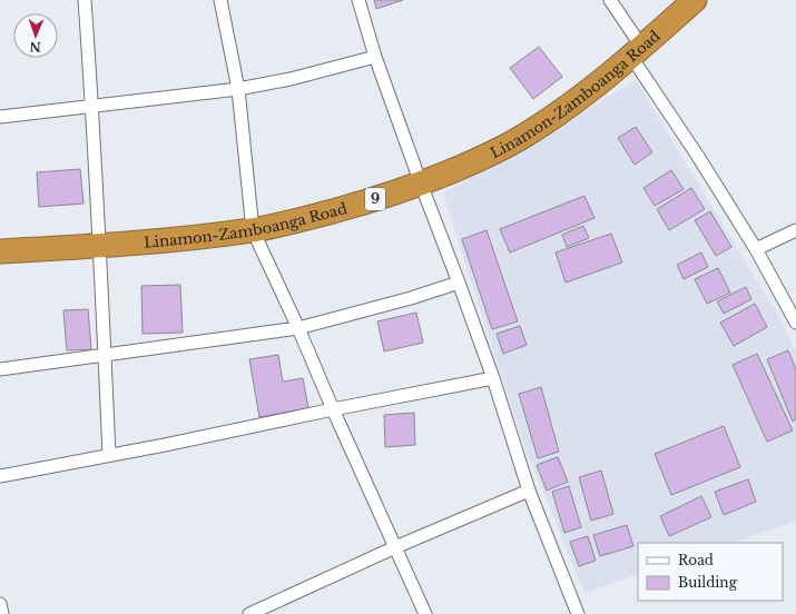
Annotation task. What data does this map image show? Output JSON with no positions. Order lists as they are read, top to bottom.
{
  "streets": {
    "highway": ["Linamon-Zamboanga Road", "9"]
  },
  "legend": ["Road", "Building"],
  "north": "bottom"
}
